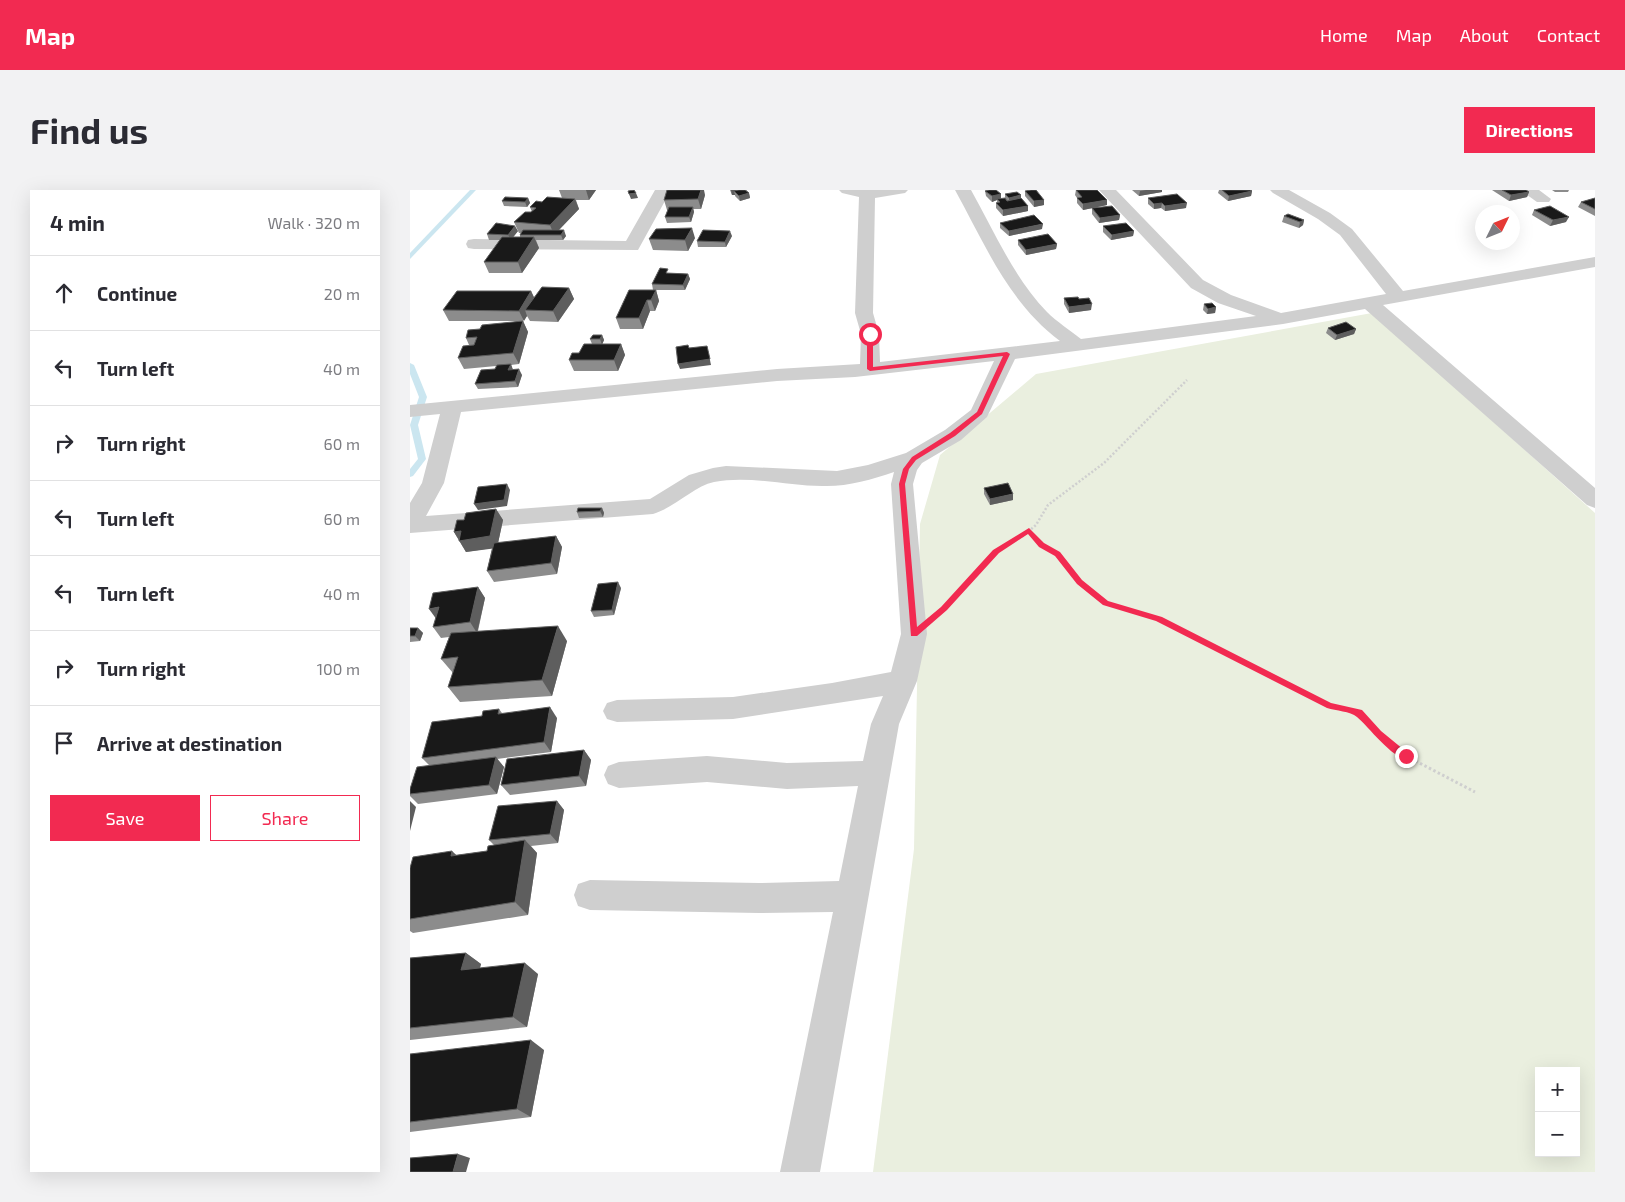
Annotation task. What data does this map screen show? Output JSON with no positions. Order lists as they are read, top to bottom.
{
  "north": "top right",
  "page": {
    "header": "Map",
    "nav": [
      "Home",
      "Map",
      "About",
      "Contact"
    ],
    "buttons": [
      "Directions",
      ["Save", "Share"]
    ],
    "title": "Find us",
    "heading": ["4 min", "Walk · 320 m"],
    "list": [
      ["Continue", "20 m"],
      ["Turn left", "40 m"],
      ["Turn right", "60 m"],
      ["Turn left", "60 m"],
      ["Turn left", "40 m"],
      ["Turn right", "100 m"],
      "Arrive at destination"
    ],
    "map_buttons": ["+", "−"]
  }
}
